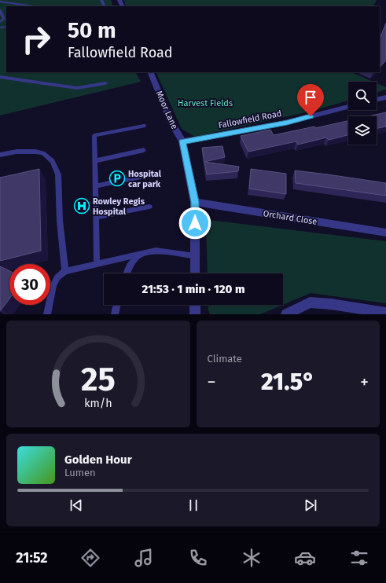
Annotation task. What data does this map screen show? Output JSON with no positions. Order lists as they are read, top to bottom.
{
  "streets": {
    "street": ["Moor Lane", "Fallowfield Road", "Orchard Close"]
  },
  "crossings": [
    ["Moor Lane", "Fallowfield Road"],
    ["Moor Lane", "Orchard Close"]
  ],
  "parks": ["Harvest Fields"],
  "places": {
    "parking": ["Hospital car park"],
    "hospital": ["Rowley Regis Hospital"]
  },
  "page": {
    "turn": ["50 m", "Fallowfield Road"],
    "limit": "30",
    "trip": "21:53 · 1 min · 120 m",
    "tile": "Climate",
    "heat": ["−", "21.5°", "+"],
    "song": ["Golden Hour", "Lumen"],
    "tabs": "21:52",
    "gauge": ["25", "km/h"]
  }
}
